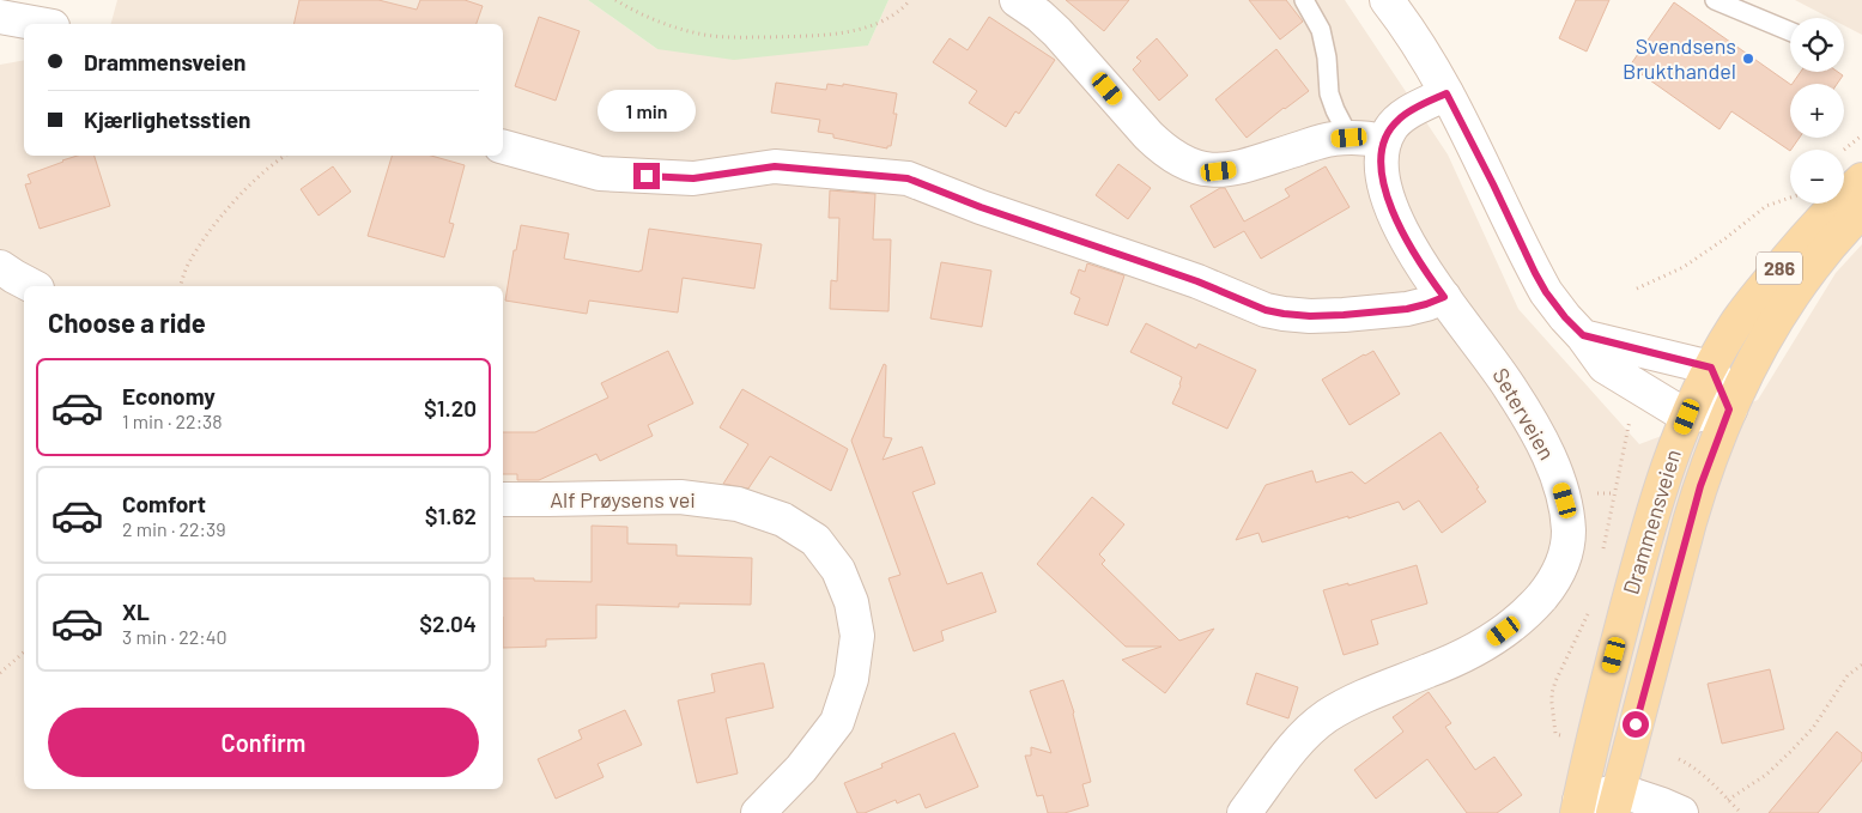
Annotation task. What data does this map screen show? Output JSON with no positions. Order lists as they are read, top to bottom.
{
  "streets": {
    "main road": ["286", "Drammensveien"],
    "street": ["Seterveien", "Alf Prøysens vei"]
  },
  "places": ["Svendsens Brukthandel"],
  "page": {
    "map_buttons": ["+", "−"],
    "banner": ["Drammensveien", "Kjærlighetsstien"],
    "bubble": "1 min",
    "heading": "Choose a ride",
    "list": [
      {
        "name": "Economy",
        "note": "1 min · 22:38",
        "value": "$1.20"
      },
      {
        "name": "Comfort",
        "note": "2 min · 22:39",
        "value": "$1.62"
      },
      {
        "name": "XL",
        "note": "3 min · 22:40",
        "value": "$2.04"
      }
    ],
    "buttons": "Confirm"
  }
}
